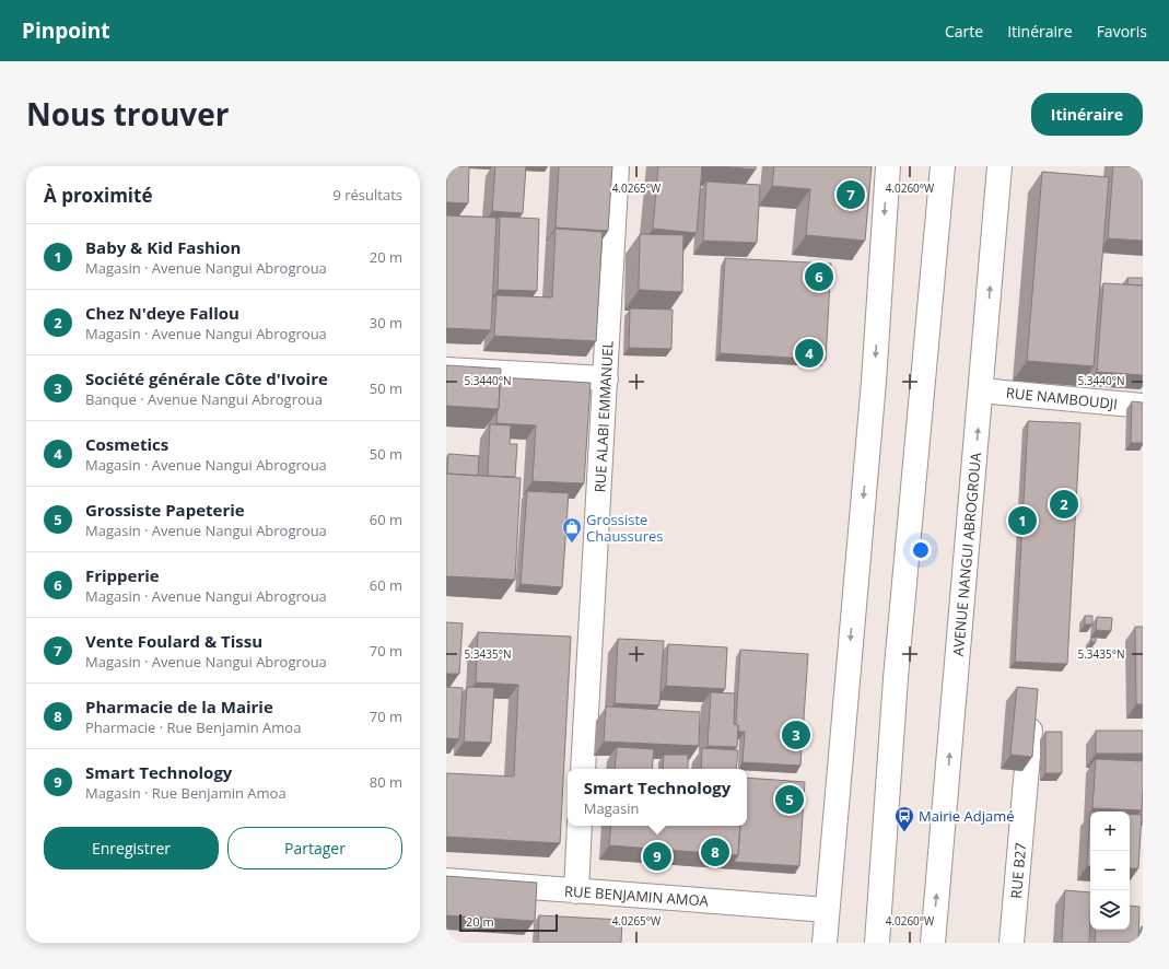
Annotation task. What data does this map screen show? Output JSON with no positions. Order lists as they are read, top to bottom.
{
  "streets": {
    "street": [
      "RUE NAMBOUDJI",
      "RUE ALABI EMMANUEL",
      "AVENUE NANGUI ABROGROUA",
      "RUE B27",
      "RUE BENJAMIN AMOA"
    ]
  },
  "crossings": [
    ["RUE NAMBOUDJI", "AVENUE NANGUI ABROGROUA"]
  ],
  "places": {
    "shop": ["Grossiste Chaussures"],
    "bus stop": ["Mairie Adjamé"]
  },
  "scale_bar": "20 m",
  "page": {
    "header": "Pinpoint",
    "nav": ["Carte", "Itinéraire", "Favoris"],
    "title": "Nous trouver",
    "buttons": [
      "Itinéraire",
      ["Enregistrer", "Partager"]
    ],
    "heading": ["À proximité", "9 résultats"],
    "pins": [
      "7",
      "6",
      "4",
      "2",
      "1",
      "3",
      "5",
      "8",
      "9"
    ],
    "list": [
      {
        "mark": "1",
        "name": "Baby & Kid Fashion",
        "note": "Magasin · Avenue Nangui Abrogroua",
        "value": "20 m"
      },
      {
        "mark": "2",
        "name": "Chez N'deye Fallou",
        "note": "Magasin · Avenue Nangui Abrogroua",
        "value": "30 m"
      },
      {
        "mark": "3",
        "name": "Société générale Côte d'Ivoire",
        "note": "Banque · Avenue Nangui Abrogroua",
        "value": "50 m"
      },
      {
        "mark": "4",
        "name": "Cosmetics",
        "note": "Magasin · Avenue Nangui Abrogroua",
        "value": "50 m"
      },
      {
        "mark": "5",
        "name": "Grossiste Papeterie",
        "note": "Magasin · Avenue Nangui Abrogroua",
        "value": "60 m"
      },
      {
        "mark": "6",
        "name": "Fripperie",
        "note": "Magasin · Avenue Nangui Abrogroua",
        "value": "60 m"
      },
      {
        "mark": "7",
        "name": "Vente Foulard & Tissu",
        "note": "Magasin · Avenue Nangui Abrogroua",
        "value": "70 m"
      },
      {
        "mark": "8",
        "name": "Pharmacie de la Mairie",
        "note": "Pharmacie · Rue Benjamin Amoa",
        "value": "70 m"
      },
      {
        "mark": "9",
        "name": "Smart Technology",
        "note": "Magasin · Rue Benjamin Amoa",
        "value": "80 m"
      }
    ],
    "popup": ["Smart Technology", "Magasin"],
    "map_buttons": ["+", "−"],
    "scale": "20 m"
  },
  "coordinates": [
    "4.0265°W",
    "4.0260°W",
    "5.3440°N",
    "5.3435°N"
  ]
}
